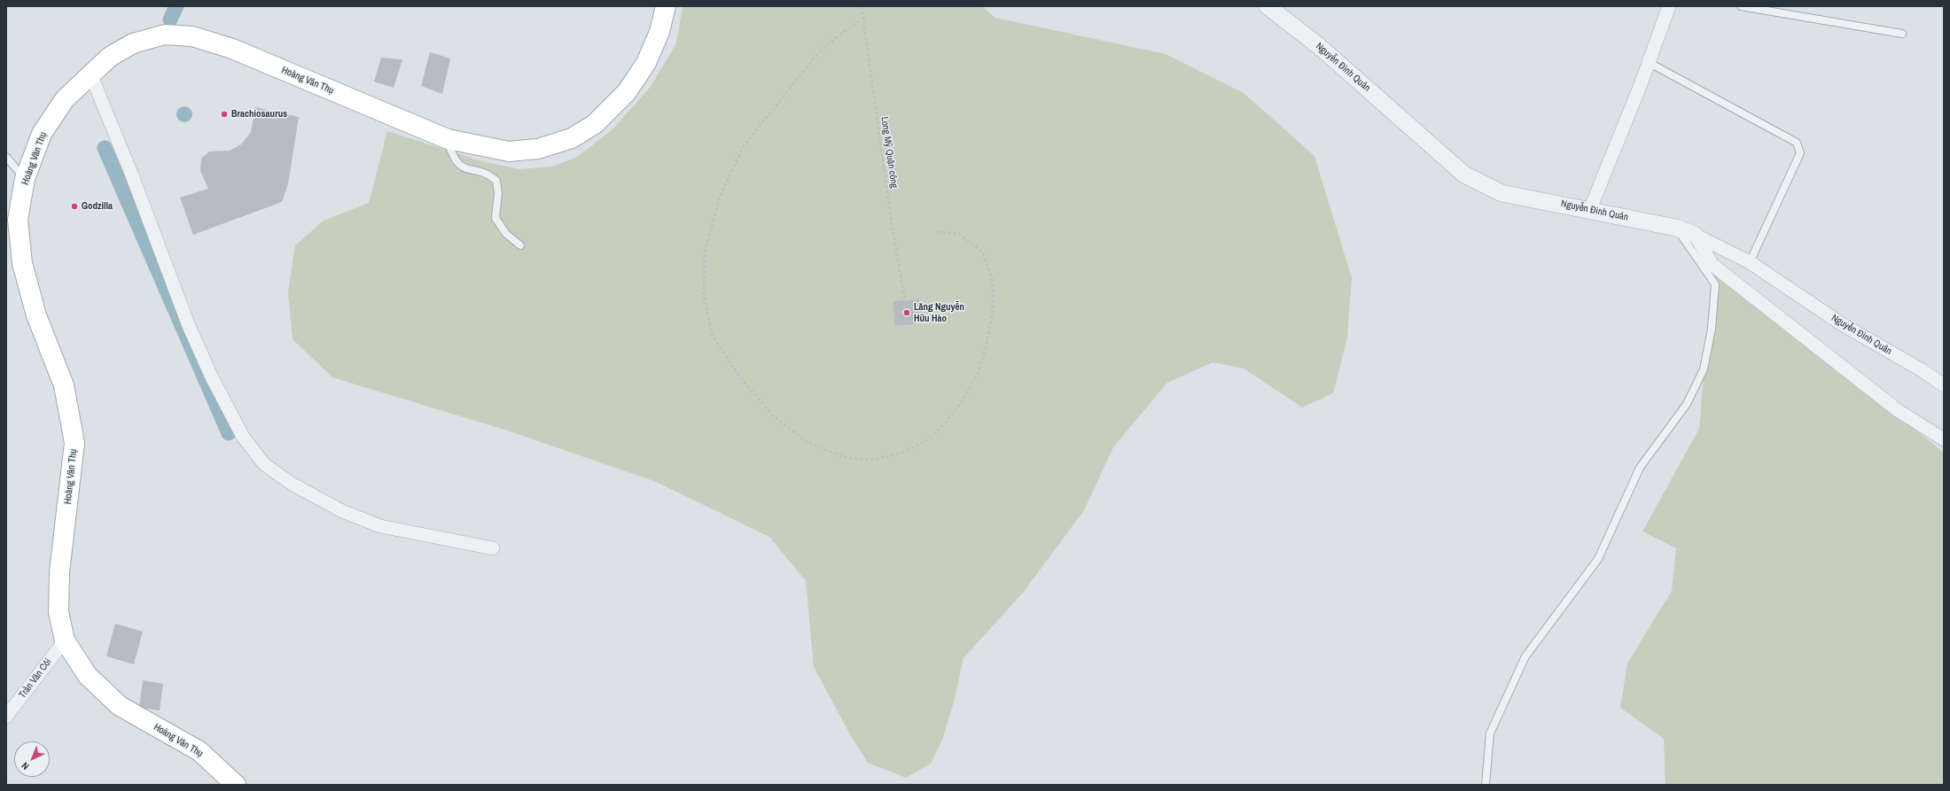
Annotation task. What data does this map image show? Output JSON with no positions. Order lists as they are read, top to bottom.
{
  "streets": {
    "main road": ["Hoàng Văn Thụ"],
    "street": ["Nguyễn Đình Quân", "Trần Văn Côi"],
    "path": ["Long Mỹ Quận công"]
  },
  "crossings": [
    ["Hoàng Văn Thụ", "Trần Văn Côi"]
  ],
  "places": ["Brachiosaurus", "Godzilla", "Lăng Nguyễn Hữu Hào"],
  "north": "bottom left"
}
